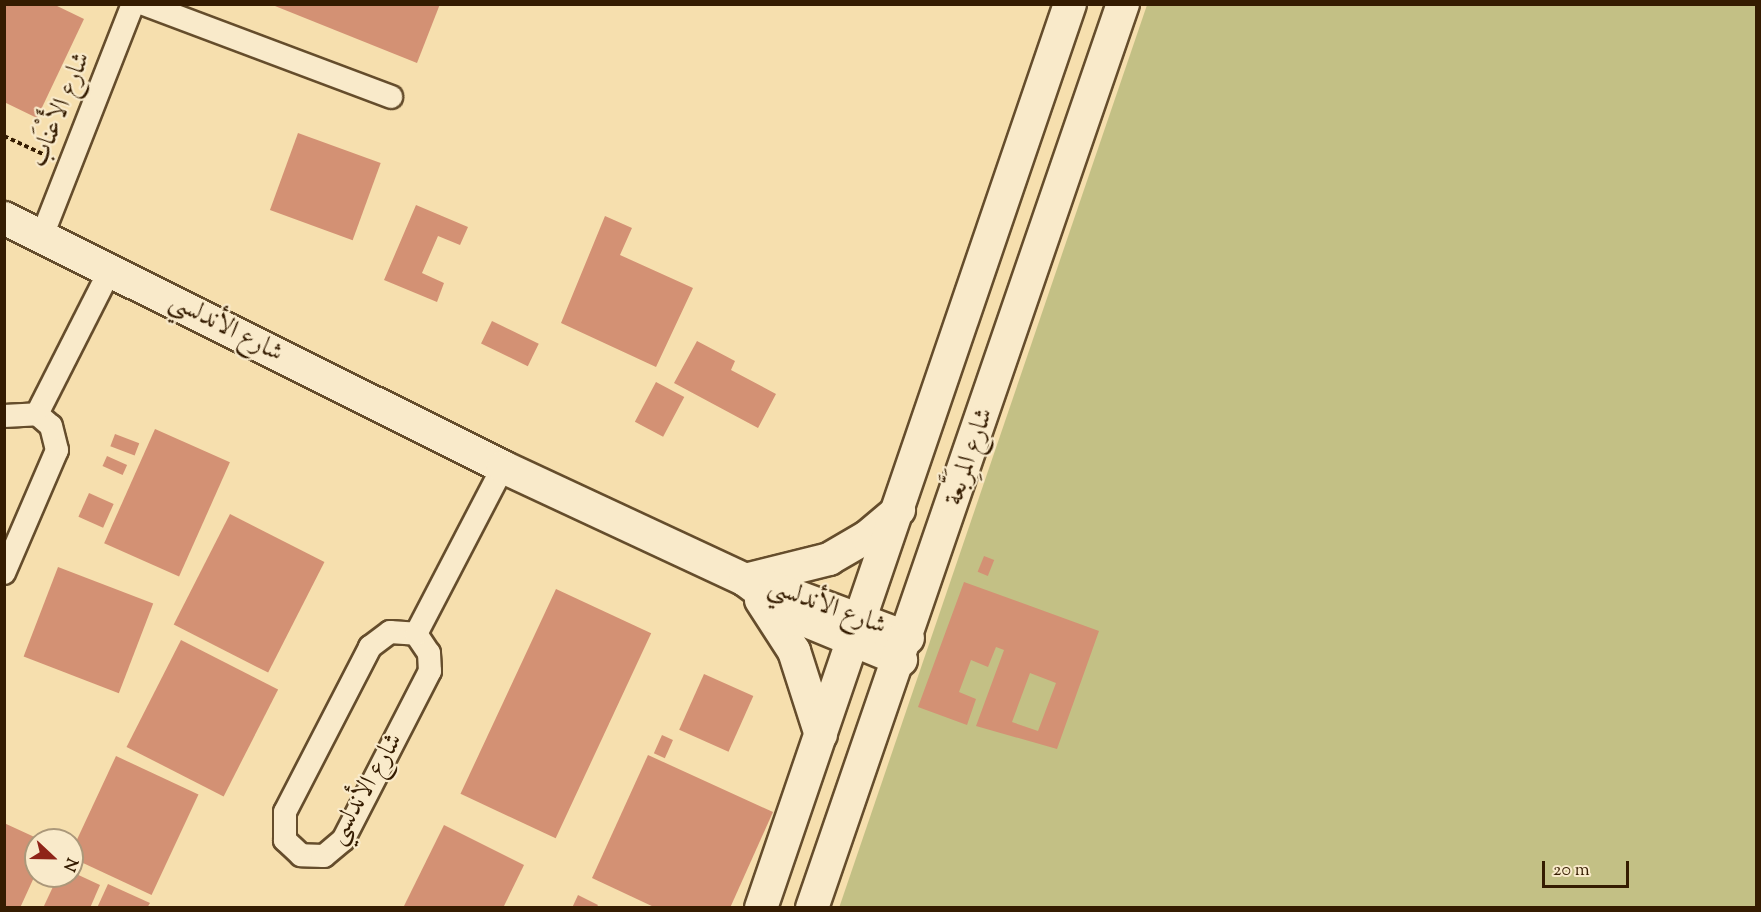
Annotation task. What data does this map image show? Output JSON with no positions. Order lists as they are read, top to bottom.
{
  "streets": {
    "street": ["شارع الأَعْنَاب", "شارع الأندلسي", "شارع المِرَبَّعة"]
  },
  "crossings": [
    ["شارع الأَعْنَاب", "شارع الأندلسي"],
    ["شارع الأندلسي", "شارع المِرَبَّعة"]
  ],
  "scale_bar": "20 m",
  "north": "right"
}
